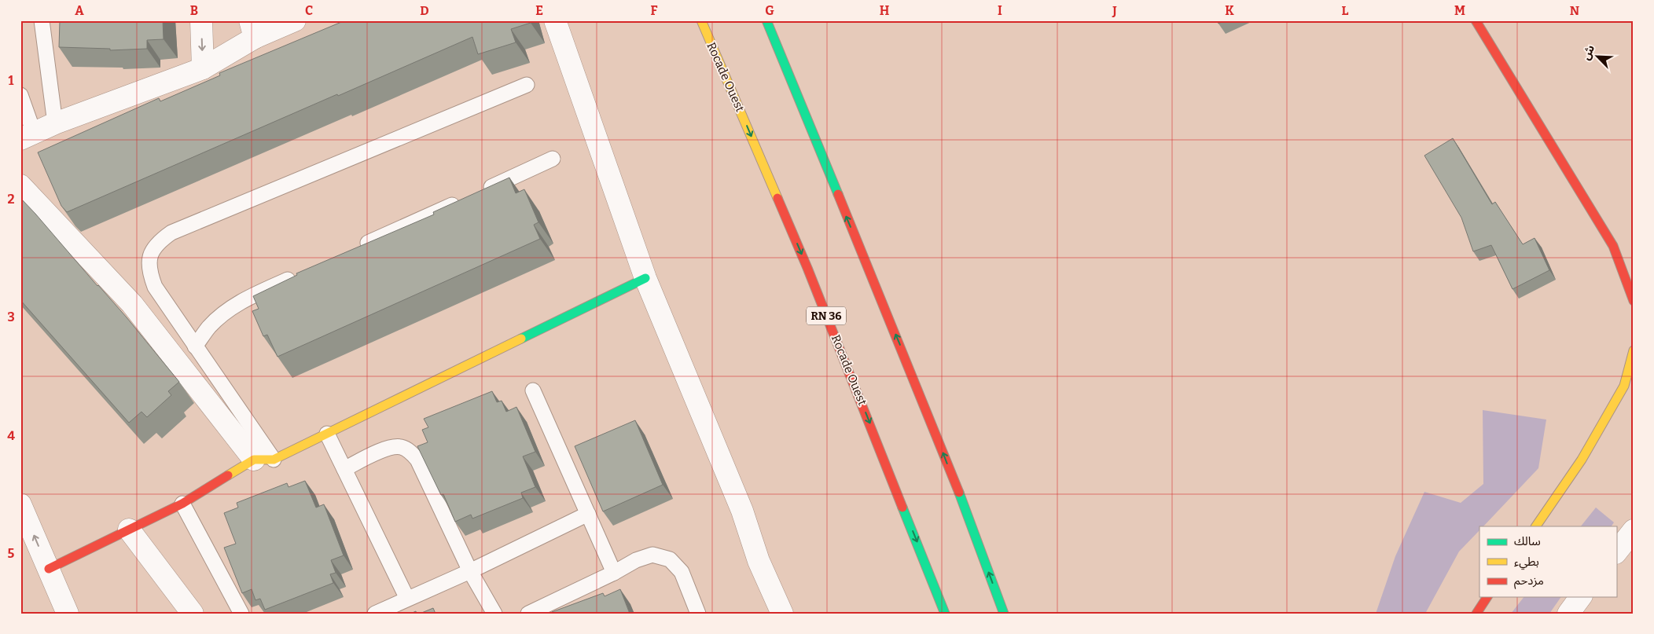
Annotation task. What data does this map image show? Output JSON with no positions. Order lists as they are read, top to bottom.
{
  "streets": {
    "main road": ["Rocade Ouest", "RN 36"]
  },
  "legend": ["سالك", "بطيء", "مزدحم"],
  "north": "top left",
  "grid": {
    "columns": [
      "A",
      "B",
      "C",
      "D",
      "E",
      "F",
      "G",
      "H",
      "I",
      "J",
      "K",
      "L",
      "M",
      "N"
    ],
    "rows": [
      "1",
      "2",
      "3",
      "4",
      "5"
    ]
  }
}
